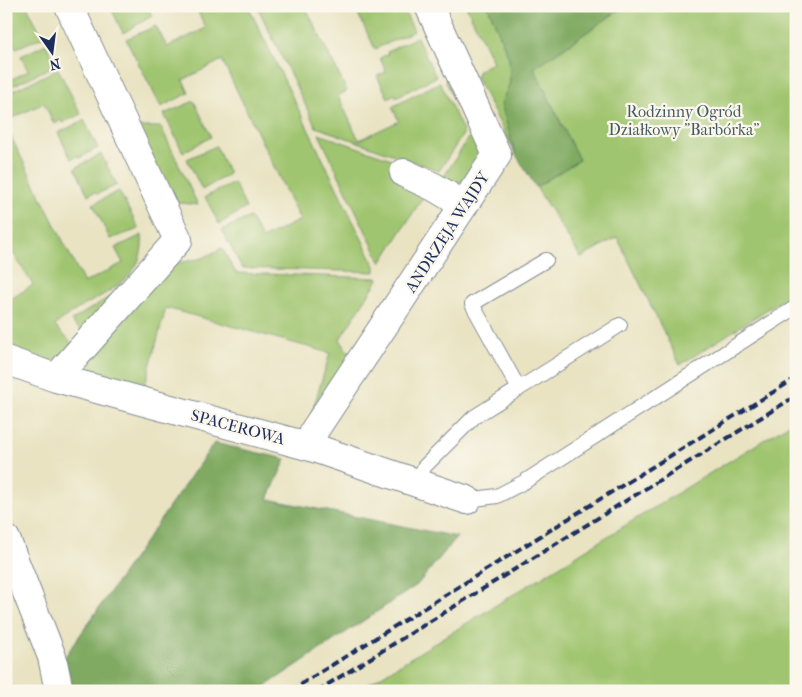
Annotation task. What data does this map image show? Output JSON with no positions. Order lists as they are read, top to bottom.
{
  "streets": {
    "street": ["ANDRZEJA WAJDY", "SPACEROWA"]
  },
  "crossings": [
    ["ANDRZEJA WAJDY", "SPACEROWA"]
  ],
  "parks": ["Rodzinny Ogród Działkowy \"Barbórka\""],
  "north": "bottom"
}
